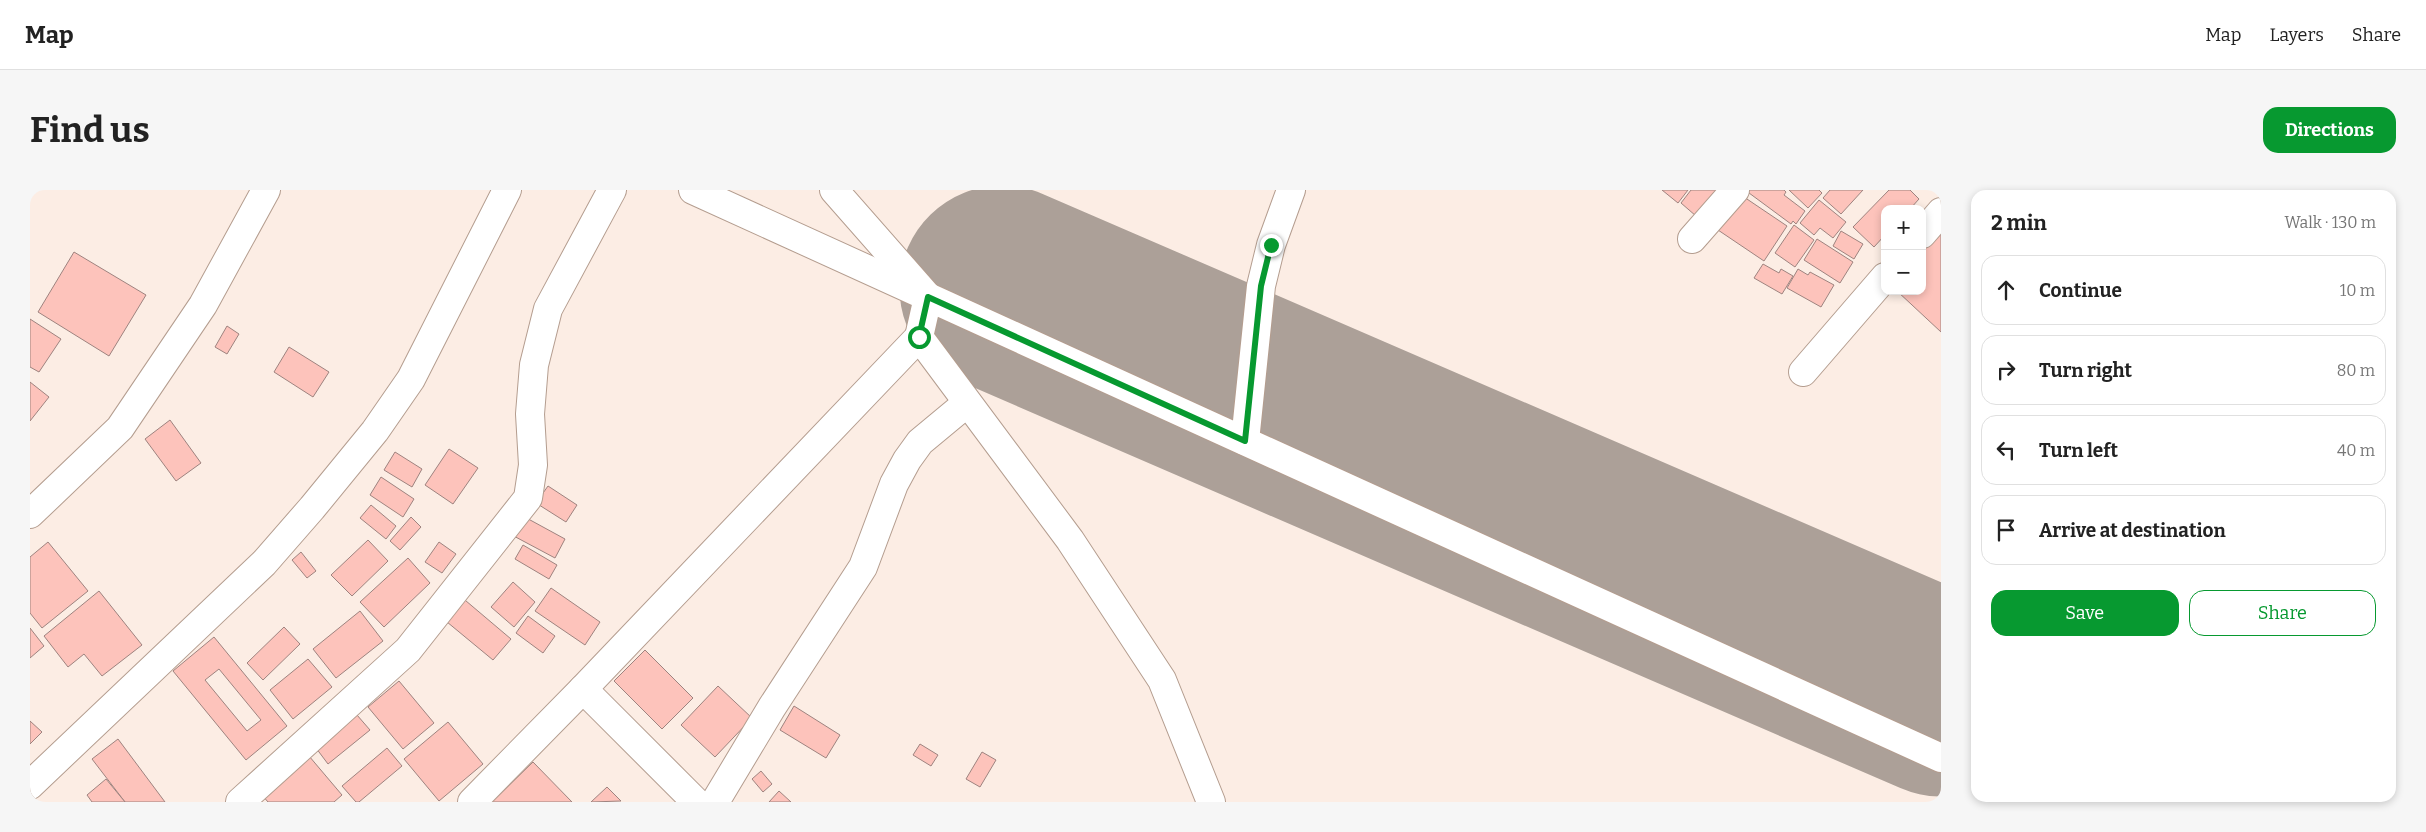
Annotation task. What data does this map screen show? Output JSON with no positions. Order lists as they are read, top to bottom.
{
  "page": {
    "header": "Map",
    "nav": ["Map", "Layers", "Share"],
    "buttons": [
      "Directions",
      ["Save", "Share"]
    ],
    "title": "Find us",
    "heading": ["2 min", "Walk · 130 m"],
    "map_buttons": ["+", "−"],
    "list": [
      ["Continue", "10 m"],
      ["Turn right", "80 m"],
      ["Turn left", "40 m"],
      "Arrive at destination"
    ]
  }
}
